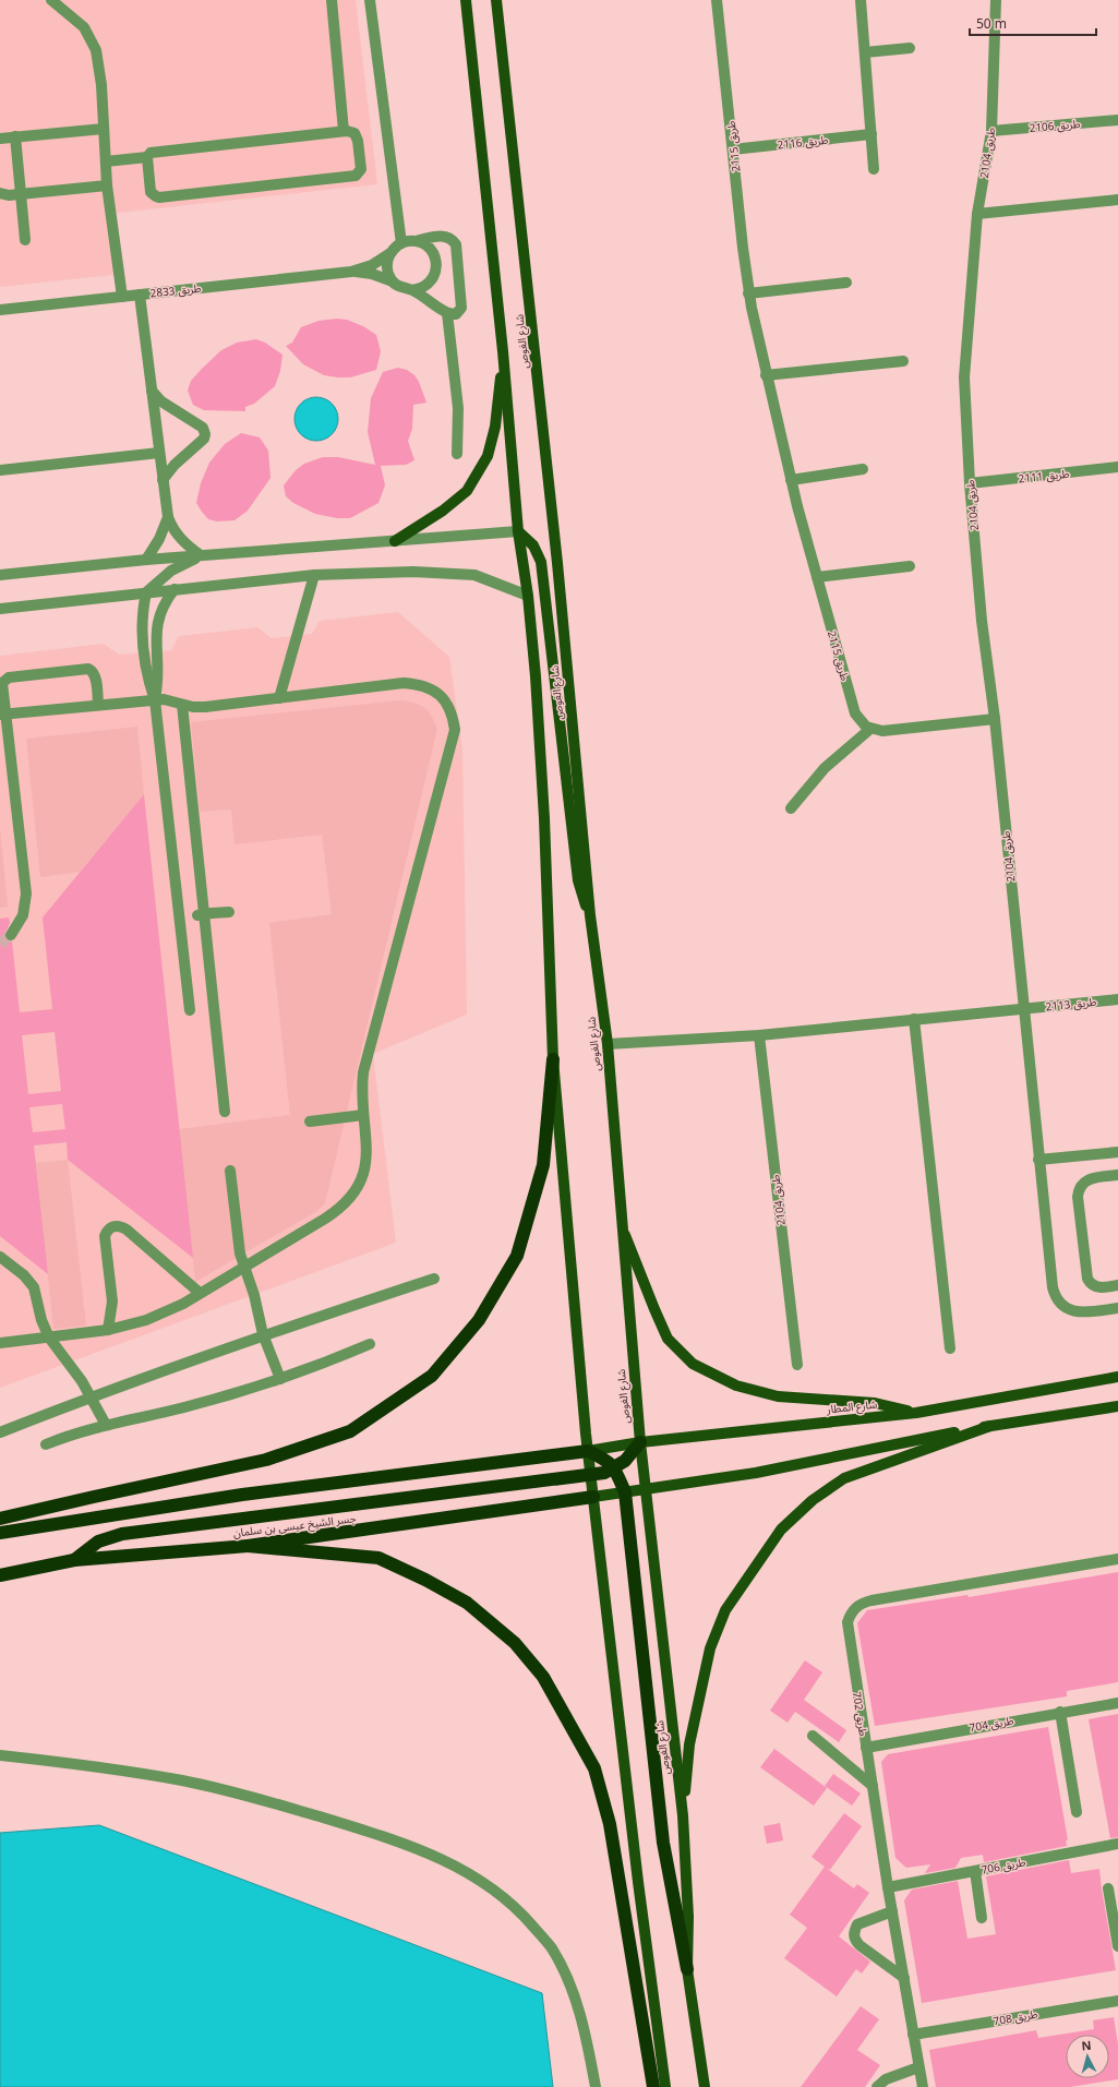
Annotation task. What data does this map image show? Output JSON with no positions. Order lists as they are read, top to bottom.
{
  "streets": {
    "highway": ["جسر الشيخ عيسى بن سلمان"],
    "main road": ["شارع الغوص", "شارع المطار"],
    "street": [
      "طريق 2106",
      "طريق 2116",
      "طريق 2115",
      "طريق 2104",
      "طريق 2833",
      "طريق 2111",
      "طريق 2113",
      "طريق 702",
      "طريق 704",
      "طريق 706",
      "طريق 708"
    ]
  },
  "crossings": [
    ["طريق 2106", "طريق 2104"],
    ["طريق 2116", "طريق 2115"],
    ["طريق 2104", "طريق 2111"],
    ["طريق 2104", "طريق 2113"],
    ["شارع الغوص", "شارع المطار"],
    ["شارع الغوص", "جسر الشيخ عيسى بن سلمان"],
    ["طريق 702", "طريق 704"],
    ["طريق 702", "طريق 706"],
    ["طريق 702", "طريق 708"]
  ],
  "scale_bar": "50 m",
  "north": "top"
}
